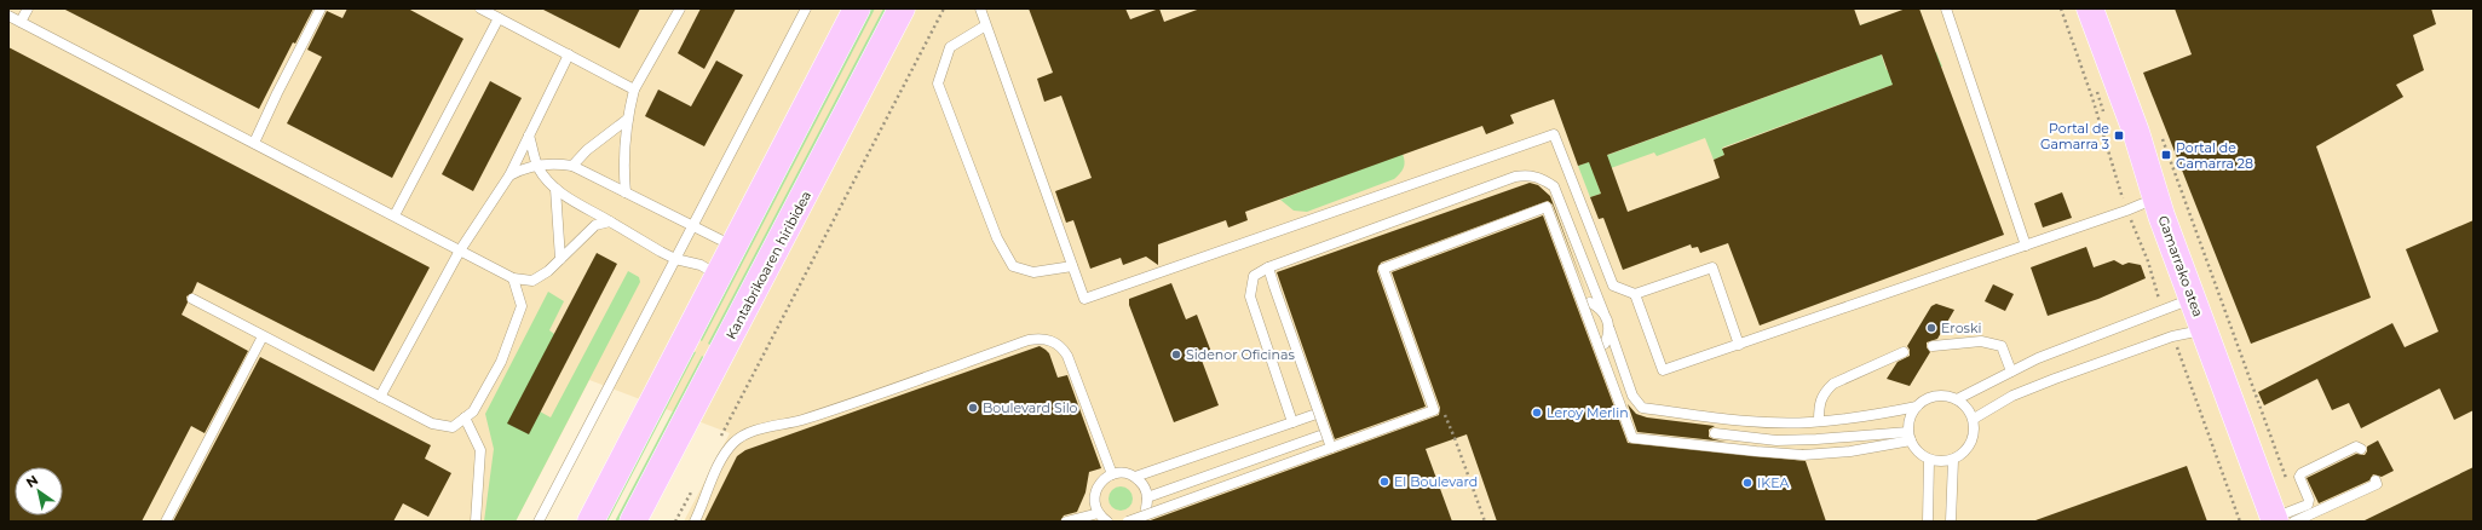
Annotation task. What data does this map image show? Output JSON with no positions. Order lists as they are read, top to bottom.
{
  "streets": {
    "main road": ["Kantabrikoaren hiribidea", "Gamarrako atea"]
  },
  "places": {
    "transit": ["Portal de Gamarra 3", "Portal de Gamarra 28"],
    "other": [
      "Eroski",
      "Sidenor Oficinas",
      "Boulevard Silo",
      "Leroy Merlin",
      "El Boulevard",
      "IKEA"
    ]
  },
  "north": "top left"
}
